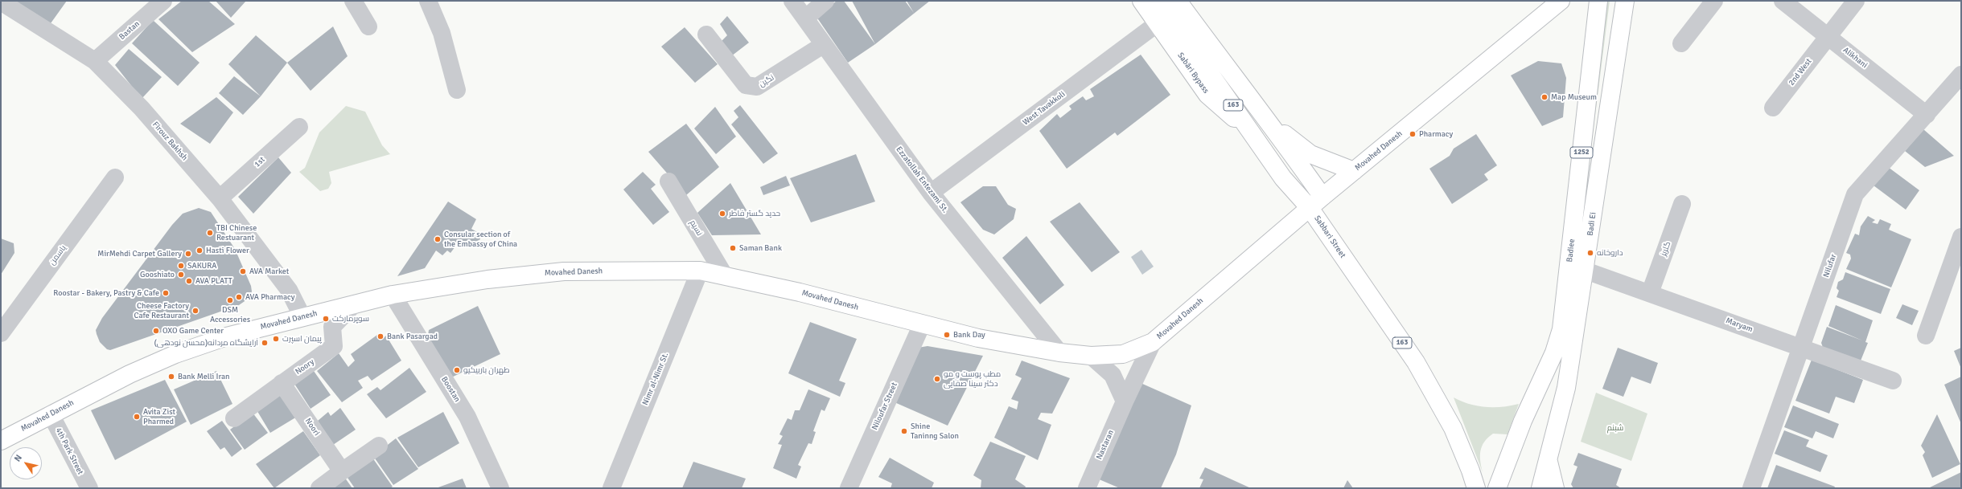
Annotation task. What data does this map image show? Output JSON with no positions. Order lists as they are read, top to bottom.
{
  "streets": {
    "main road": [
      "Sabāri Bypass",
      "163",
      "Movahed Danesh",
      "1252",
      "Badi Ei",
      "Sabbari Street",
      "Badiee"
    ],
    "street": [
      "Bastan",
      "Alikhani",
      "2nd West",
      "نگین",
      "West Tavakkoli",
      "Firouz Bakhsh",
      "1st",
      "Ezzatollah Entezami St.",
      "نسیم",
      "گلریز",
      "یاسمن",
      "Nilufar",
      "Maryam",
      "Noory",
      "Nimr al-Nimr St.",
      "Boostan",
      "Niloufar Street",
      "Noori",
      "Nastaran",
      "4th Park Street"
    ]
  },
  "crossings": [
    ["Bastan", "Firouz Bakhsh"],
    ["Alikhani", "2nd West"],
    ["Alikhani", "Nilufar"],
    ["Sabāri Bypass", "West Tavakkoli"],
    ["Sabāri Bypass", "Sabbari Street"],
    ["نگین", "Ezzatollah Entezami St."],
    ["West Tavakkoli", "Ezzatollah Entezami St."],
    ["Firouz Bakhsh", "Movahed Danesh"],
    ["Firouz Bakhsh", "1st"],
    ["Movahed Danesh", "Ezzatollah Entezami St."],
    ["Movahed Danesh", "نسیم"],
    ["Movahed Danesh", "Sabbari Street"],
    ["Movahed Danesh", "Noory"],
    ["Movahed Danesh", "Nimr al-Nimr St."],
    ["Movahed Danesh", "Boostan"],
    ["Movahed Danesh", "Niloufar Street"],
    ["Movahed Danesh", "Nastaran"],
    ["Movahed Danesh", "4th Park Street"],
    ["Badi Ei", "Maryam"],
    ["گلریز", "Maryam"],
    ["Nilufar", "Maryam"],
    ["Noory", "Noori"]
  ],
  "parks": ["شبنم"],
  "places": [
    "Map Museum",
    "Pharmacy",
    "حدید گستر فاطر",
    "TBI Chinese Restuarant",
    "Consular section of the Embassy of China",
    "Saman Bank",
    "Hasti Flower",
    "داروخانه",
    "MirMehdi Carpet Gallery",
    "SAKURA",
    "AVA Market",
    "Gooshiato",
    "AVA PLATT",
    "Roostar - Bakery, Pastry & Cafe",
    "AVA Pharmacy",
    "DSM Accessories",
    "Cheese Factory Cafe Restaurant",
    "سوپرمارکت",
    "OXO Game Center",
    "Bank Day",
    "Bank Pasargad",
    "پیمان اسپرت",
    "آرایشگاه مردانه(محسن نودهی)",
    "طهران باربیکیو",
    "Bank Melli Iran",
    "مطب پوست و مو دکتر سینا صفایی",
    "Avita Zist Pharmed",
    "Shine Taninng Salon"
  ],
  "north": "top left"
}
